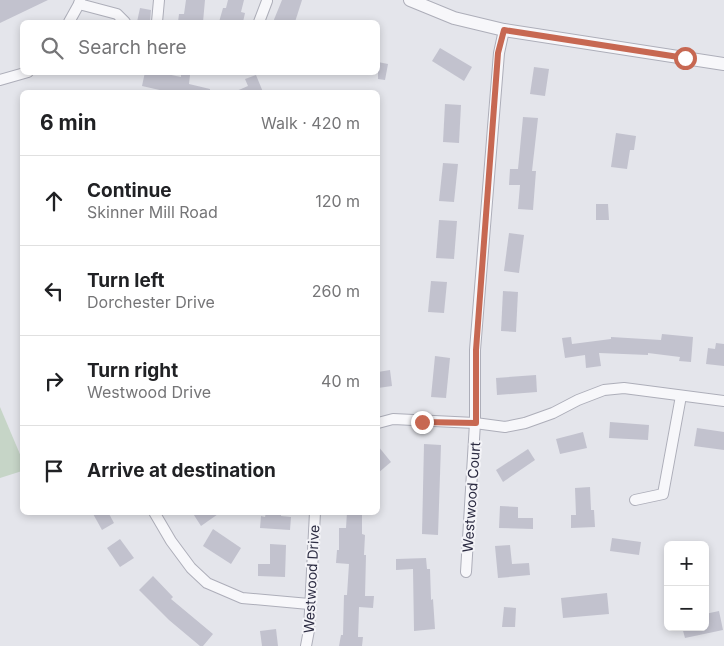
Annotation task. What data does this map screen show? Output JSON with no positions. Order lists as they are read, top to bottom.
{
  "streets": {
    "street": ["Westwood Court", "Westwood Drive"]
  },
  "page": {
    "search": "Search here",
    "heading": ["6 min", "Walk · 420 m"],
    "list": [
      ["Continue", "Skinner Mill Road", "120 m"],
      ["Turn left", "Dorchester Drive", "260 m"],
      ["Turn right", "Westwood Drive", "40 m"],
      "Arrive at destination"
    ],
    "map_buttons": ["+", "−"]
  }
}
